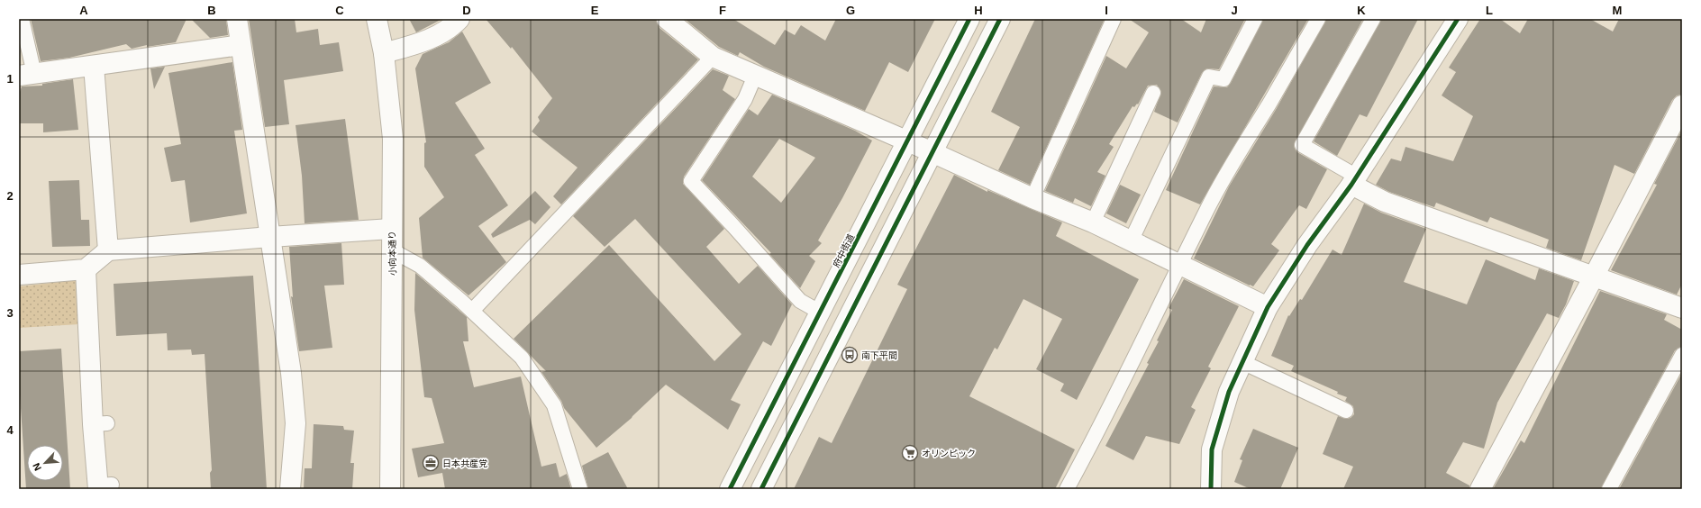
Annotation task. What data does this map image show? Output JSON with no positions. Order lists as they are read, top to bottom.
{
  "streets": {
    "main road": ["府中街道", "小向本通り"]
  },
  "places": {
    "bus stop": ["南下平間"],
    "supermarket": ["オリンピック"],
    "office": ["日本共産党"]
  },
  "north": "bottom left",
  "grid": {
    "columns": [
      "A",
      "B",
      "C",
      "D",
      "E",
      "F",
      "G",
      "H",
      "I",
      "J",
      "K",
      "L",
      "M"
    ],
    "rows": [
      "1",
      "2",
      "3",
      "4"
    ]
  }
}
